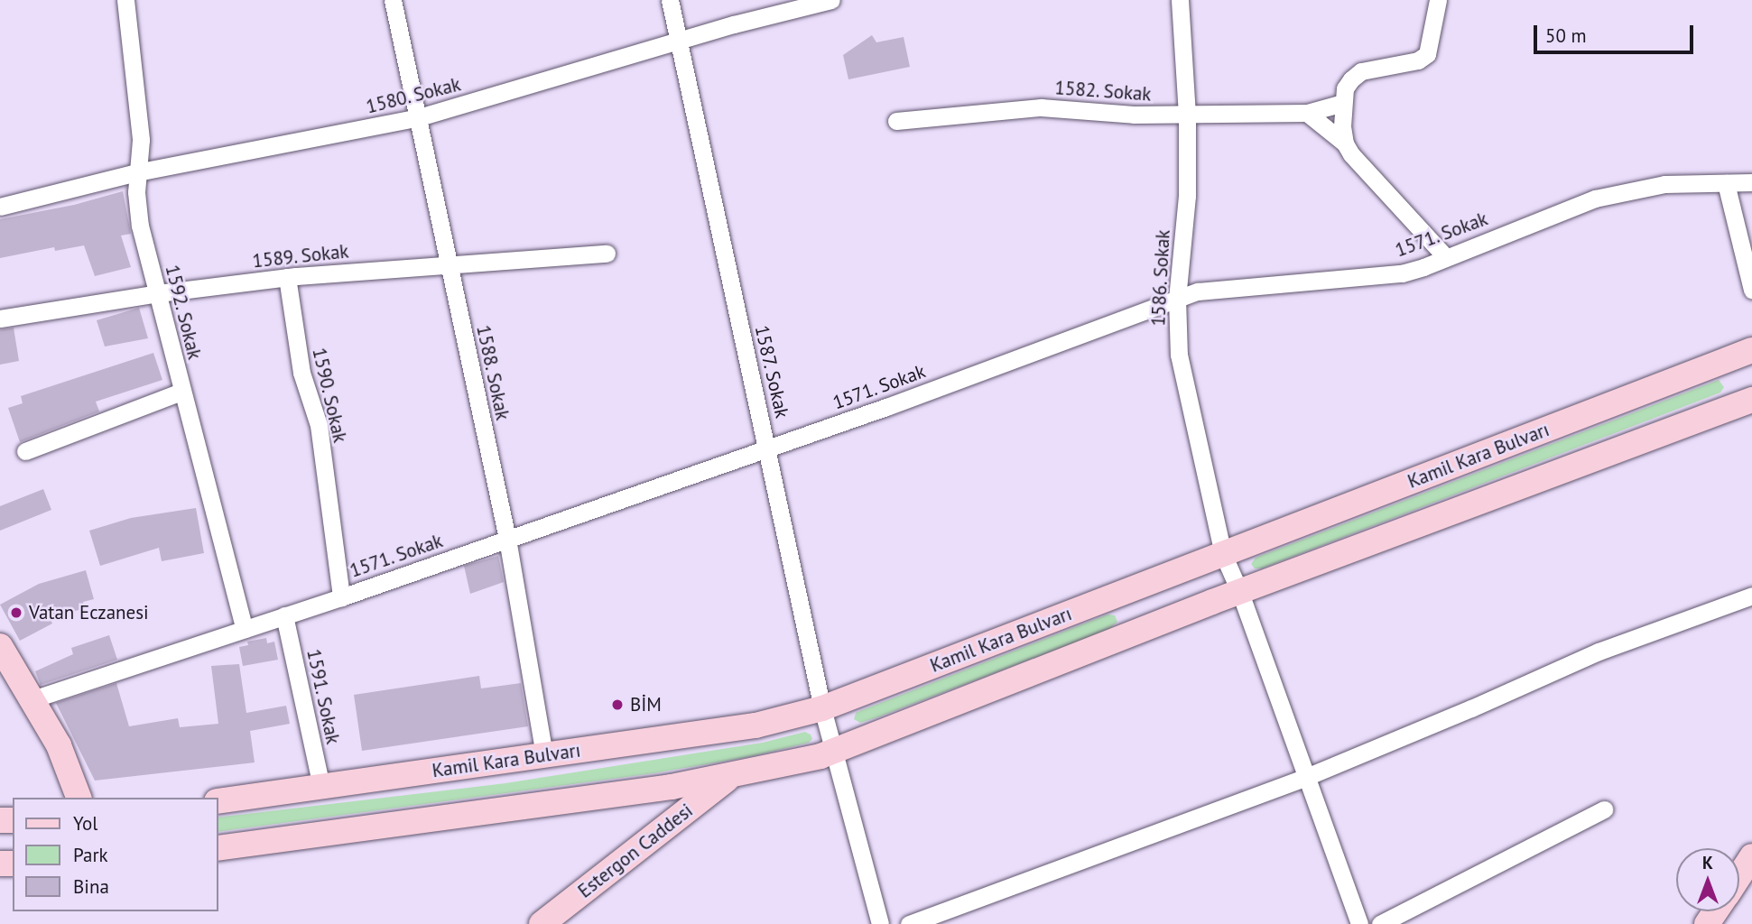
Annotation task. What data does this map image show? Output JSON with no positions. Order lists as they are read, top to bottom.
{
  "streets": {
    "main road": ["Kamil Kara Bulvarı", "Estergon Caddesi"],
    "street": [
      "1582. Sokak",
      "1580. Sokak",
      "1571. Sokak",
      "1589. Sokak",
      "1586. Sokak",
      "1592. Sokak",
      "1587. Sokak",
      "1588. Sokak",
      "1590. Sokak",
      "1591. Sokak"
    ]
  },
  "crossings": [
    ["1582. Sokak", "1586. Sokak"],
    ["1580. Sokak", "1592. Sokak"],
    ["1580. Sokak", "1587. Sokak"],
    ["1580. Sokak", "1588. Sokak"],
    ["1571. Sokak", "1586. Sokak"],
    ["1571. Sokak", "1592. Sokak"],
    ["1571. Sokak", "1587. Sokak"],
    ["1571. Sokak", "1588. Sokak"],
    ["1571. Sokak", "1590. Sokak"],
    ["1571. Sokak", "1591. Sokak"],
    ["1589. Sokak", "1592. Sokak"],
    ["1589. Sokak", "1588. Sokak"],
    ["1589. Sokak", "1590. Sokak"],
    ["1586. Sokak", "Kamil Kara Bulvarı"],
    ["1587. Sokak", "Kamil Kara Bulvarı"],
    ["1588. Sokak", "Kamil Kara Bulvarı"],
    ["Kamil Kara Bulvarı", "1591. Sokak"]
  ],
  "places": ["Vatan Eczanesi", "BİM"],
  "legend": ["Yol", "Park", "Bina"],
  "scale_bar": "50 m",
  "north": "top"
}
